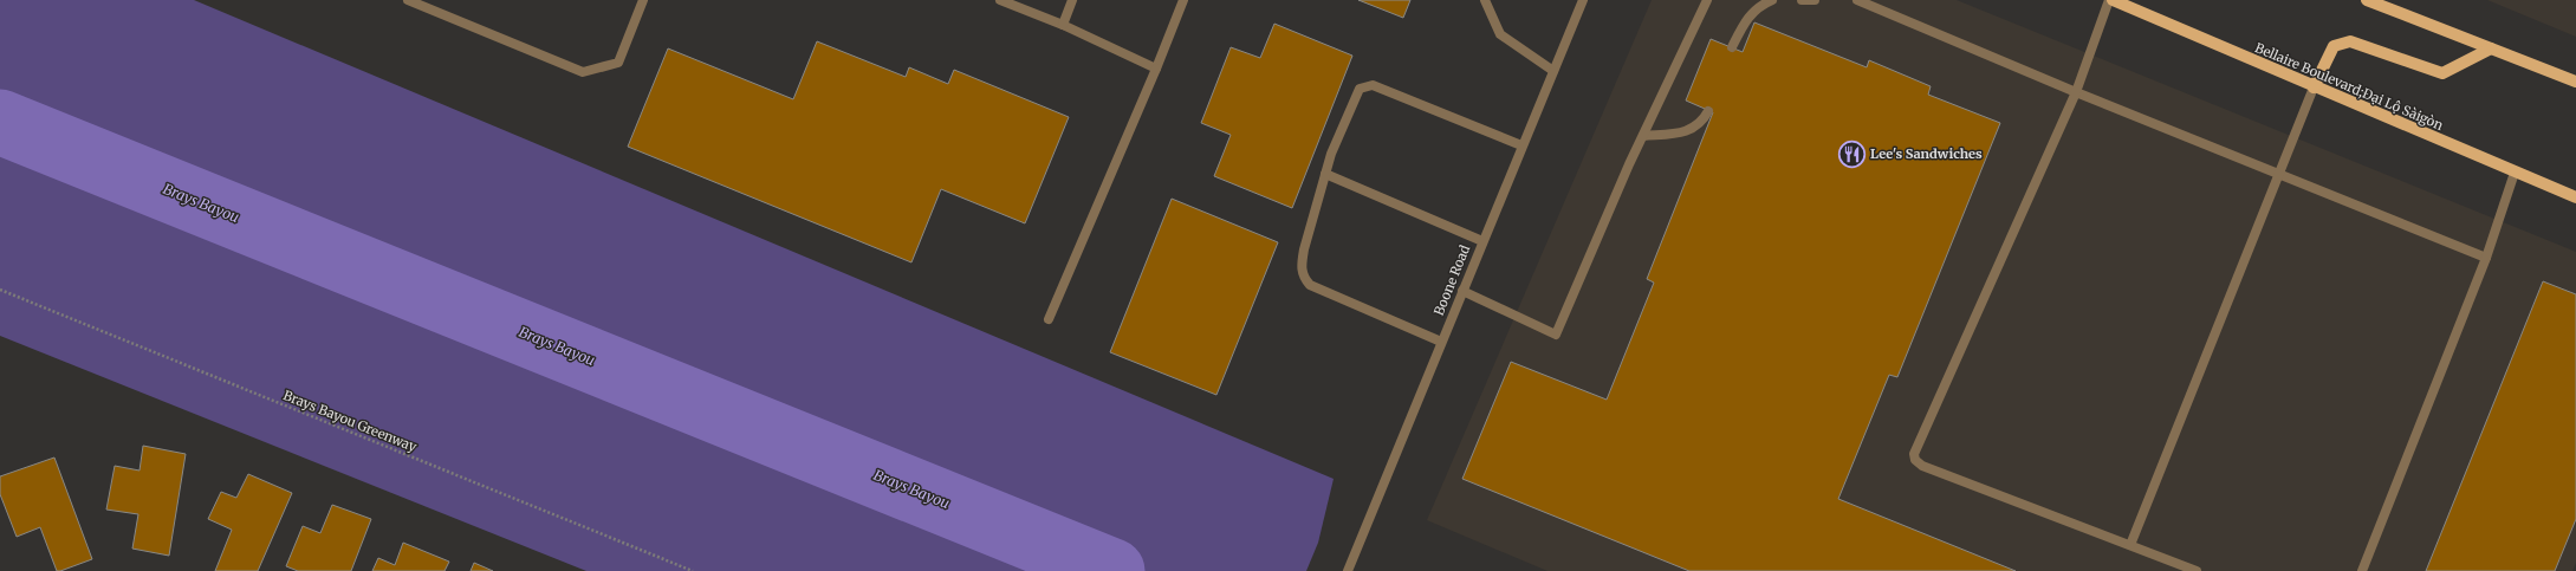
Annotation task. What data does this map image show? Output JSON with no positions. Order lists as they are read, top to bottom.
{
  "streets": {
    "main road": ["Bellaire Boulevard;Đại Lộ Sàigòn"],
    "street": ["Boone Road"],
    "path": ["Brays Bayou Greenway"]
  },
  "water": ["Brays Bayou"],
  "places": {
    "restaurant": ["Lee's Sandwiches"]
  }
}
